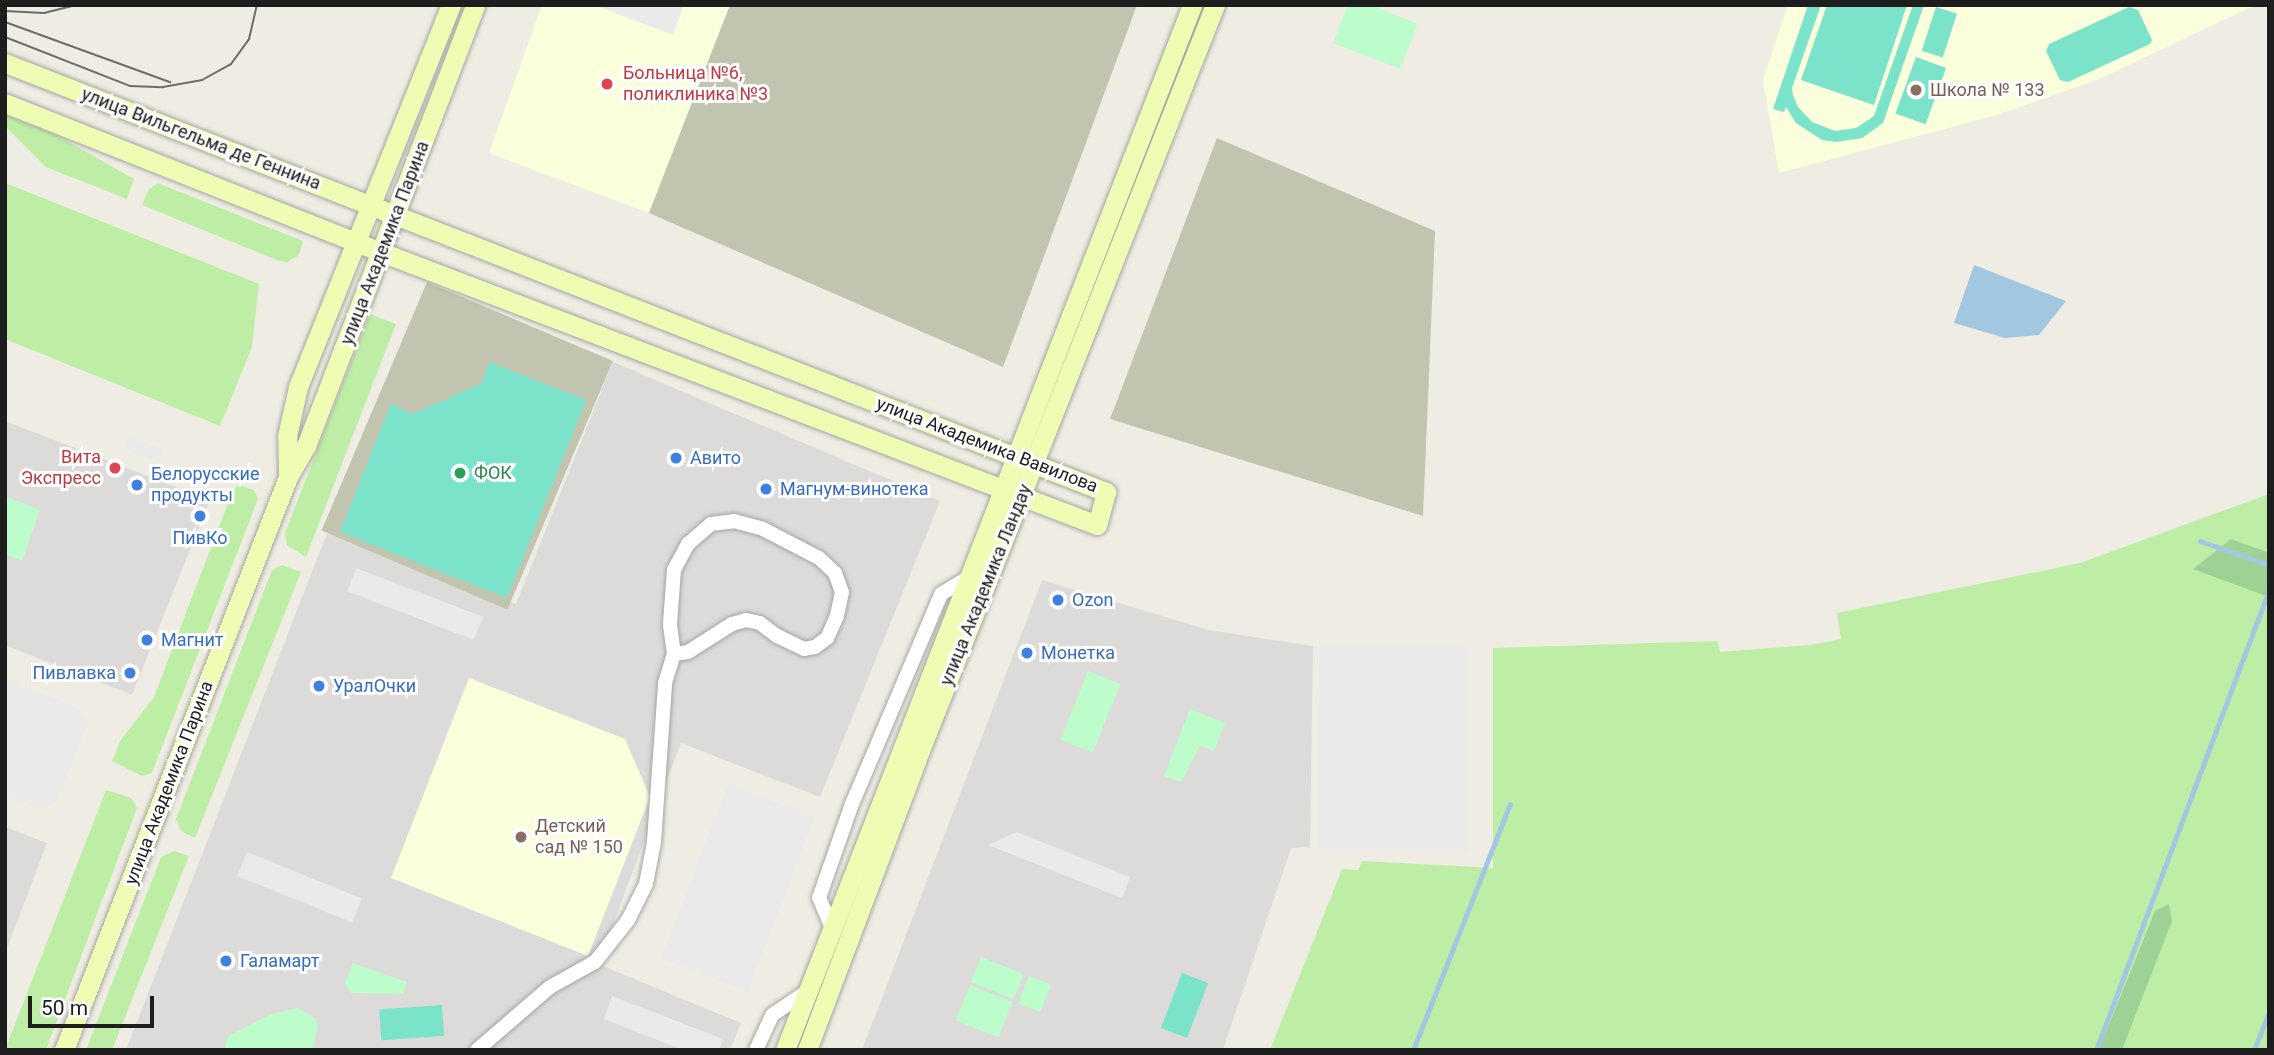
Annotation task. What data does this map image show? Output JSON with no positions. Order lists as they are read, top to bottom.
{
  "streets": {
    "street": [
      "улица Вильгельма де Геннина",
      "улица Академика Парина",
      "улица Академика Вавилова",
      "улица Академика Ландау"
    ]
  },
  "crossings": [
    ["улица Вильгельма де Геннина", "улица Академика Парина"],
    ["улица Вильгельма де Геннина", "улица Академика Вавилова"],
    ["улица Академика Парина", "улица Академика Вавилова"],
    ["улица Академика Вавилова", "улица Академика Ландау"]
  ],
  "places": [
    "Больница №6, поликлиника №3",
    "Школа № 133",
    "Авито",
    "Вита Экспресс",
    "ФОК",
    "Белорусские продукты",
    "Магнум-винотека",
    "ПивКо",
    "Ozon",
    "Магнит",
    "Монетка",
    "Пивлавка",
    "УралОчки",
    "Детский сад № 150",
    "Галамарт"
  ],
  "scale_bar": "50 m"
}
